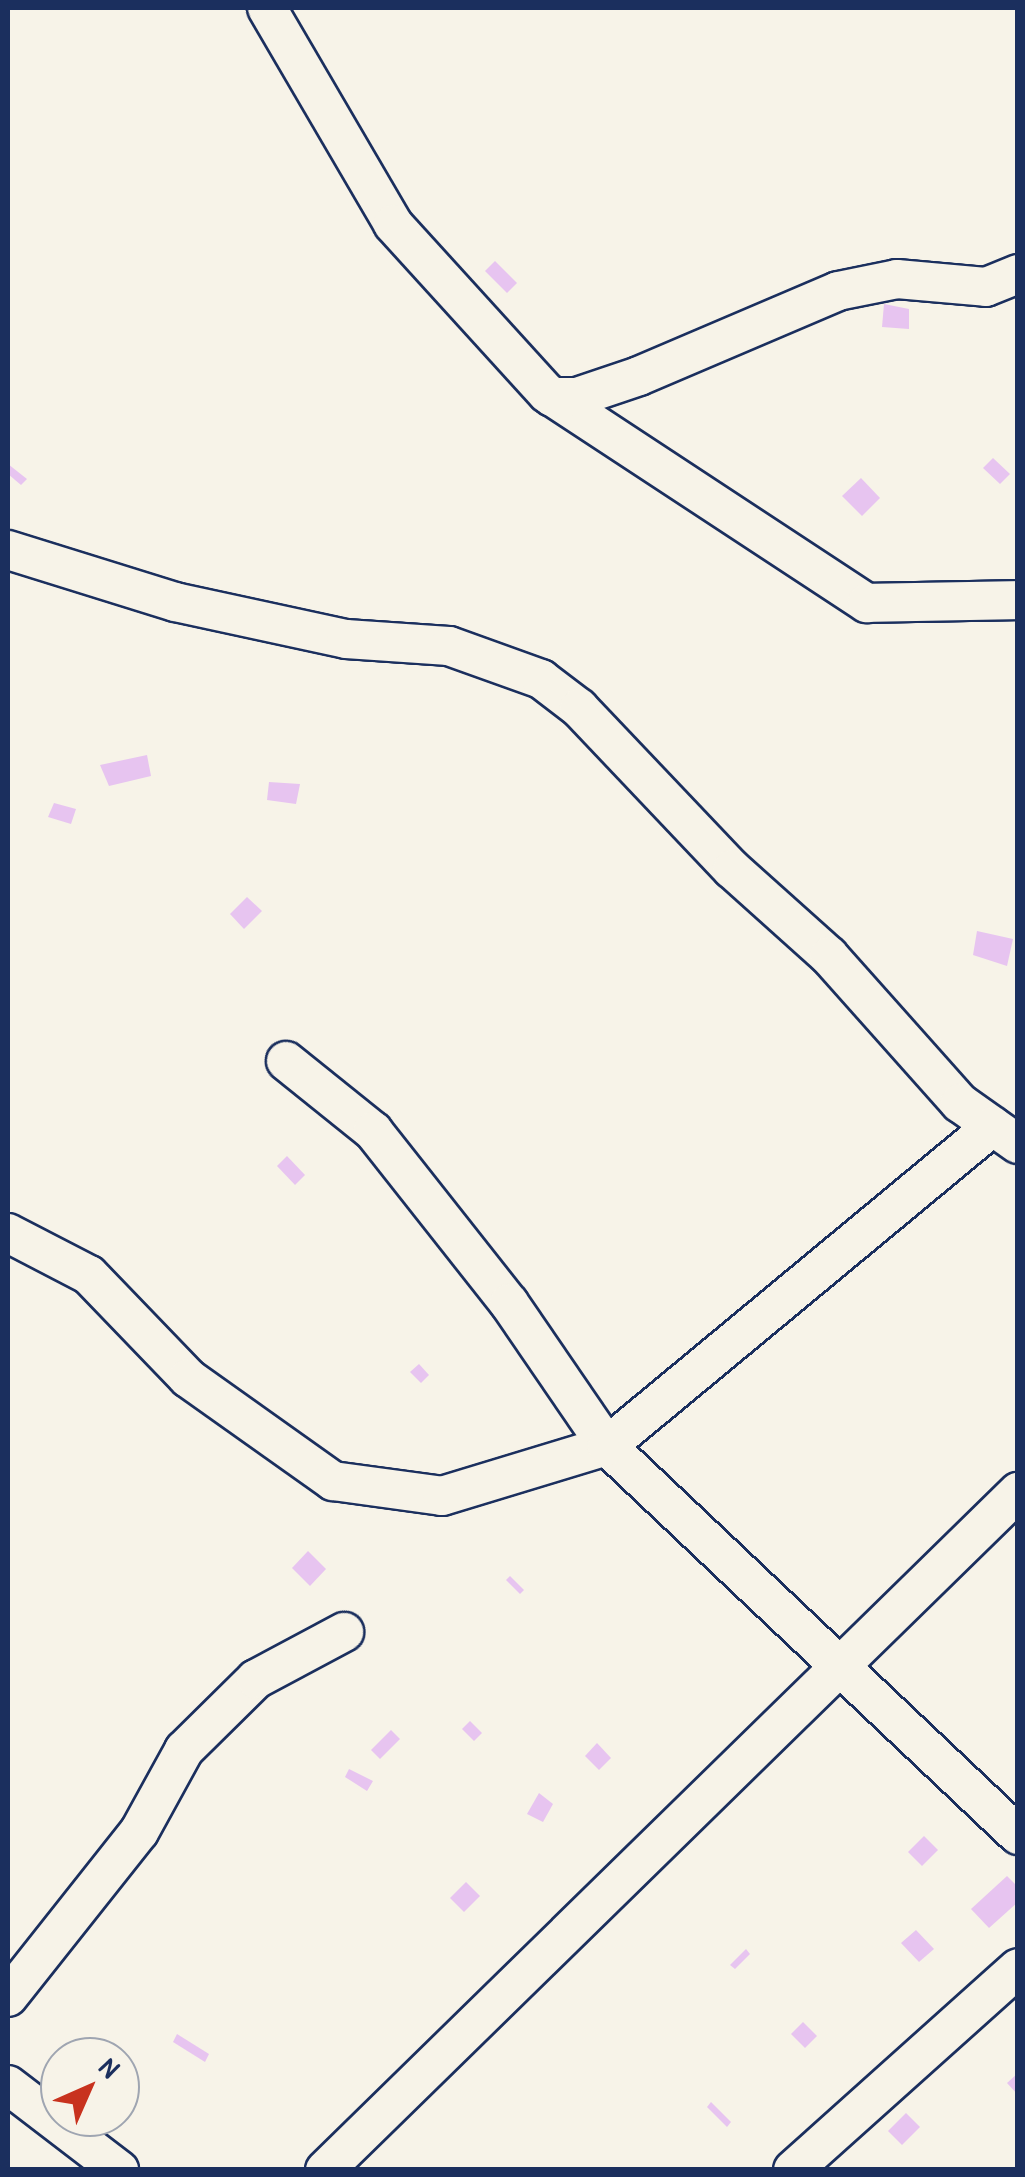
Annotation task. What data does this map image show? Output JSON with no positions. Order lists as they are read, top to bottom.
{
  "north": "top right"
}
